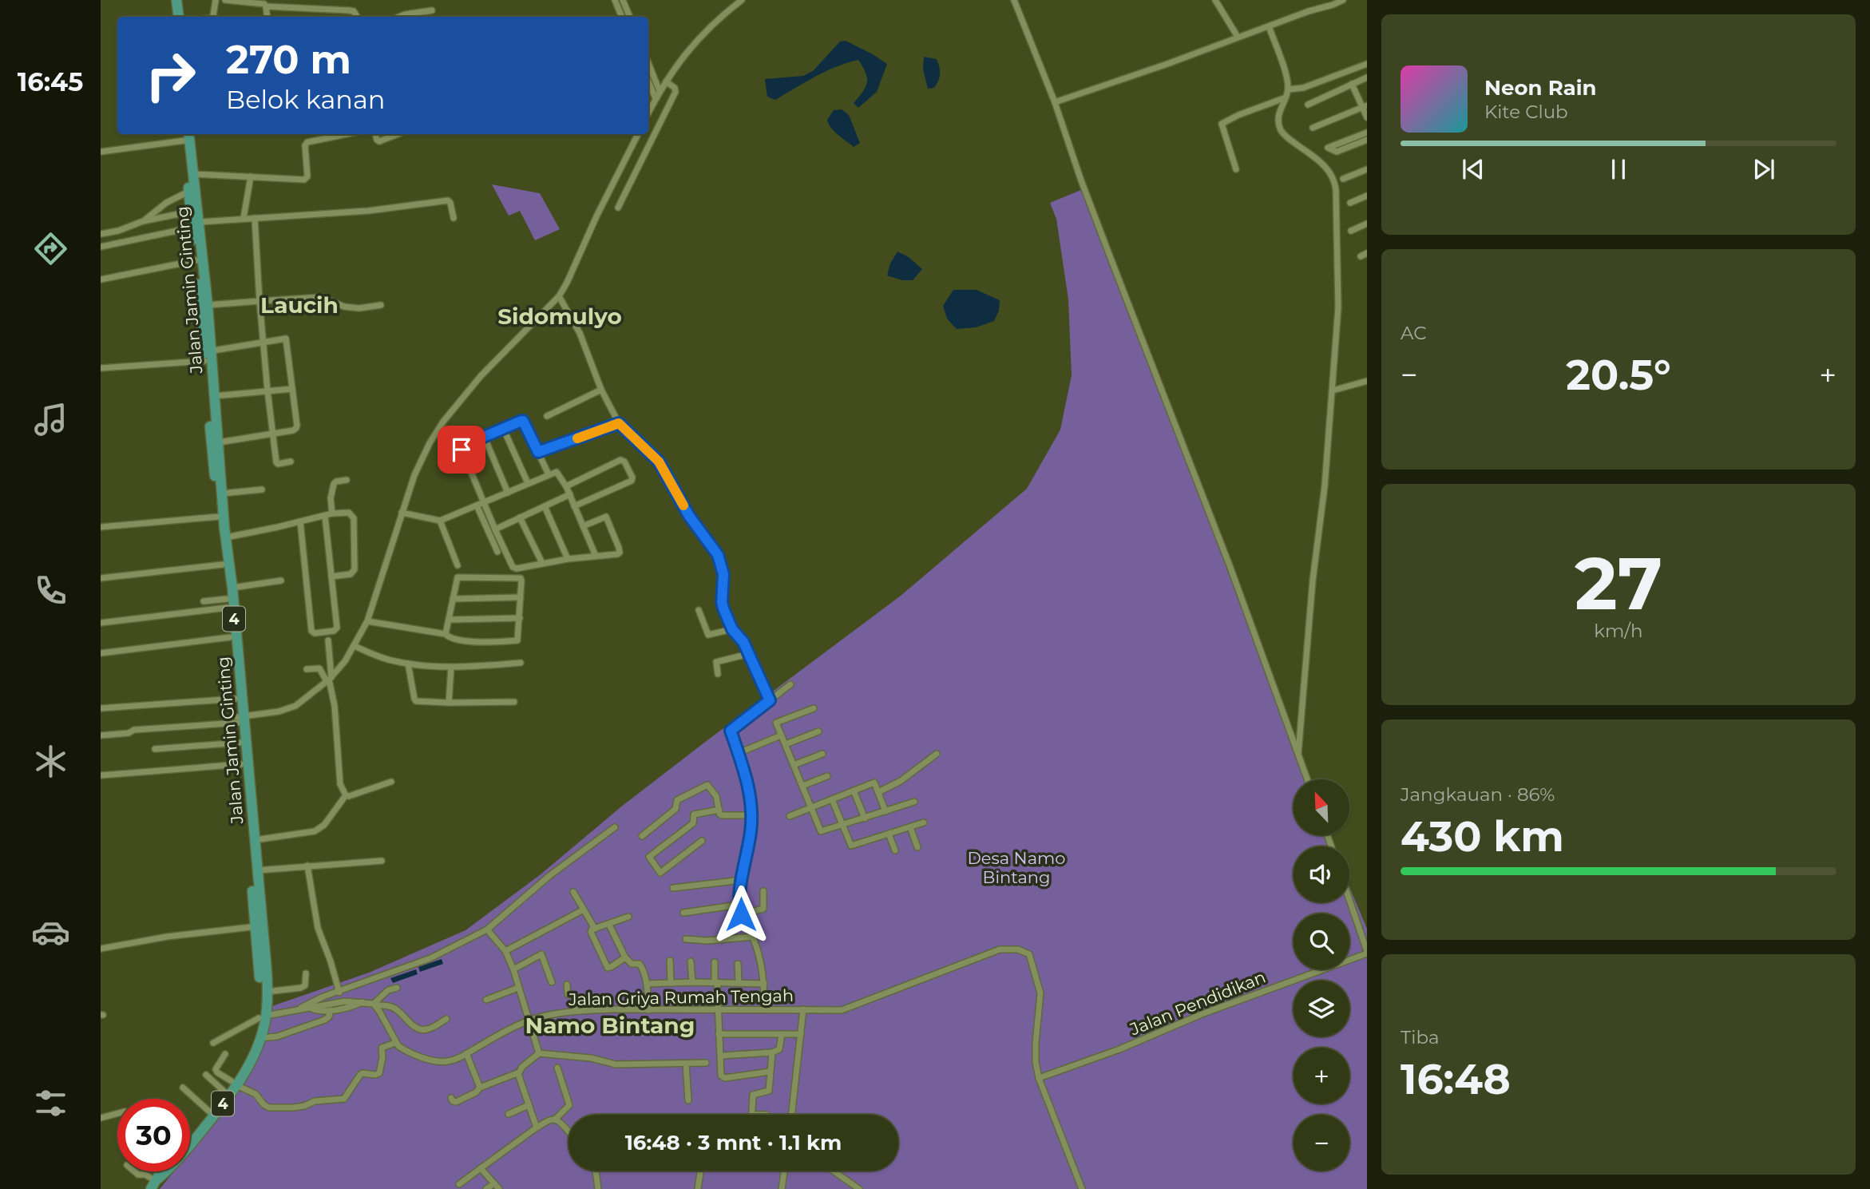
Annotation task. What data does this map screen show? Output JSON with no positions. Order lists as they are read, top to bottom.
{
  "streets": {
    "highway": ["Jalan Jamin Ginting", "4"],
    "street": ["Jalan Griya Rumah Tengah", "Jalan Pendidikan"]
  },
  "crossings": [
    ["Jalan Griya Rumah Tengah", "Jalan Pendidikan"]
  ],
  "districts": ["Laucih", "Sidomulyo", "Namo Bintang"],
  "parks": ["Desa Namo Bintang"],
  "north": "top left",
  "page": {
    "tabs": "16:45",
    "turn": ["270 m", "Belok kanan"],
    "song": ["Neon Rain", "Kite Club"],
    "tile": [
      "AC",
      ["27", "km/h"],
      ["Jangkauan · 86%", "430 km"],
      ["Tiba", "16:48"]
    ],
    "heat": ["−", "20.5°", "+"],
    "map_buttons": ["+", "−"],
    "limit": "30",
    "trip": "16:48 · 3 mnt · 1.1 km"
  }
}
